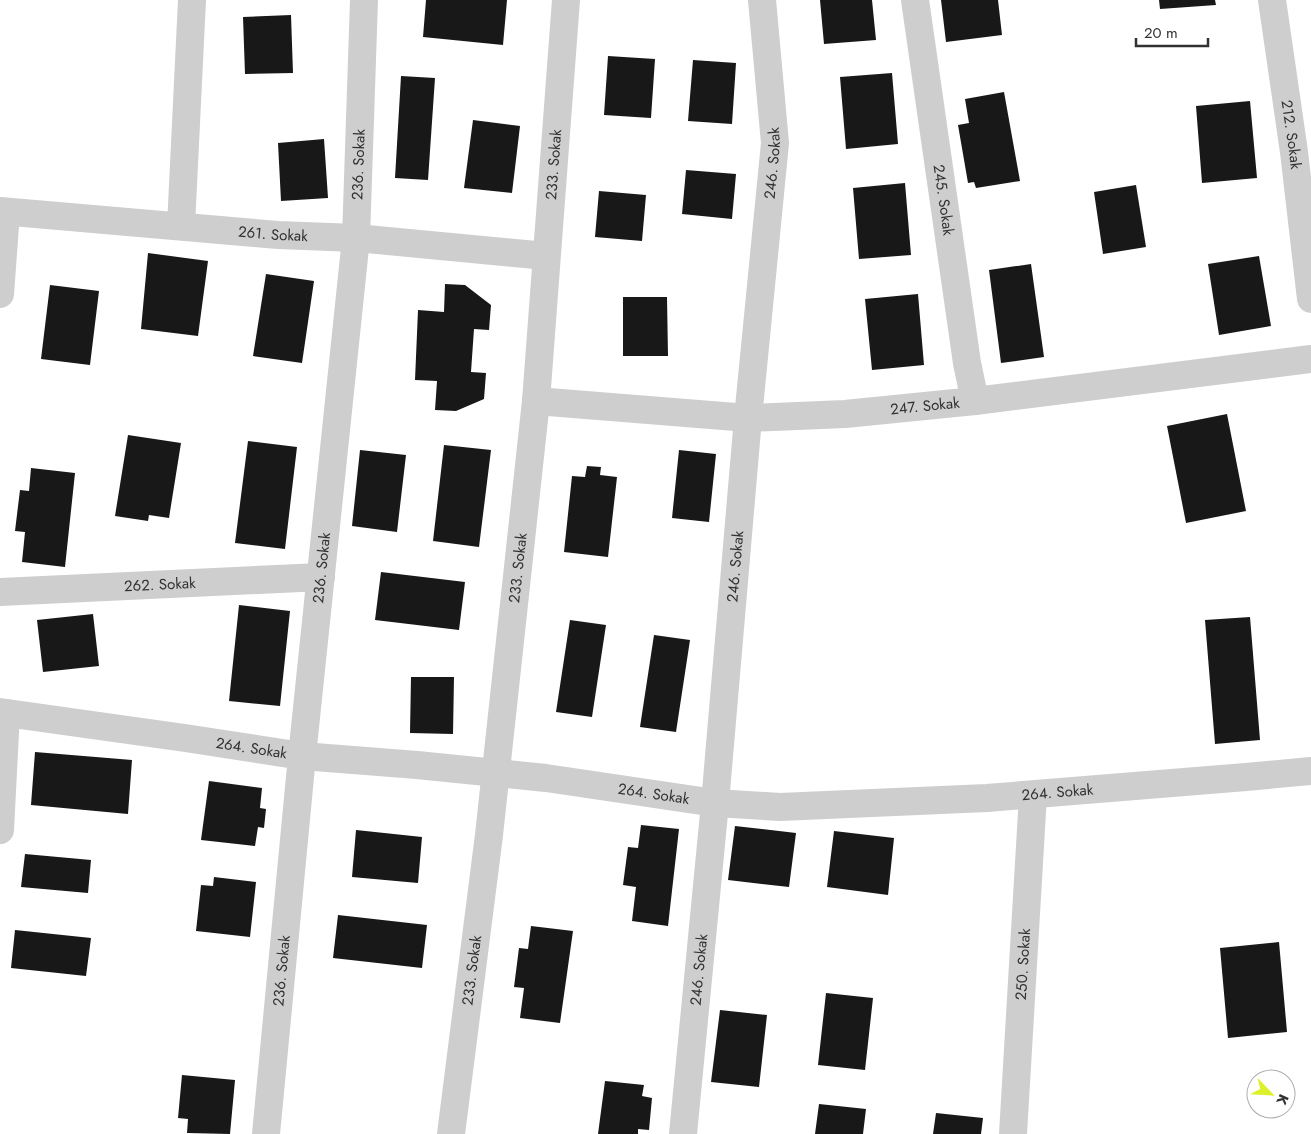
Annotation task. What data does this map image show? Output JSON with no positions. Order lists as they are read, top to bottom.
{
  "streets": {
    "street": [
      "212. Sokak",
      "236. Sokak",
      "246. Sokak",
      "233. Sokak",
      "245. Sokak",
      "261. Sokak",
      "247. Sokak",
      "262. Sokak",
      "264. Sokak",
      "250. Sokak"
    ]
  },
  "crossings": [
    ["236. Sokak", "261. Sokak"],
    ["236. Sokak", "262. Sokak"],
    ["236. Sokak", "264. Sokak"],
    ["246. Sokak", "247. Sokak"],
    ["246. Sokak", "264. Sokak"],
    ["233. Sokak", "261. Sokak"],
    ["233. Sokak", "247. Sokak"],
    ["233. Sokak", "264. Sokak"],
    ["245. Sokak", "247. Sokak"],
    ["264. Sokak", "250. Sokak"]
  ],
  "scale_bar": "20 m",
  "north": "bottom right"
}
